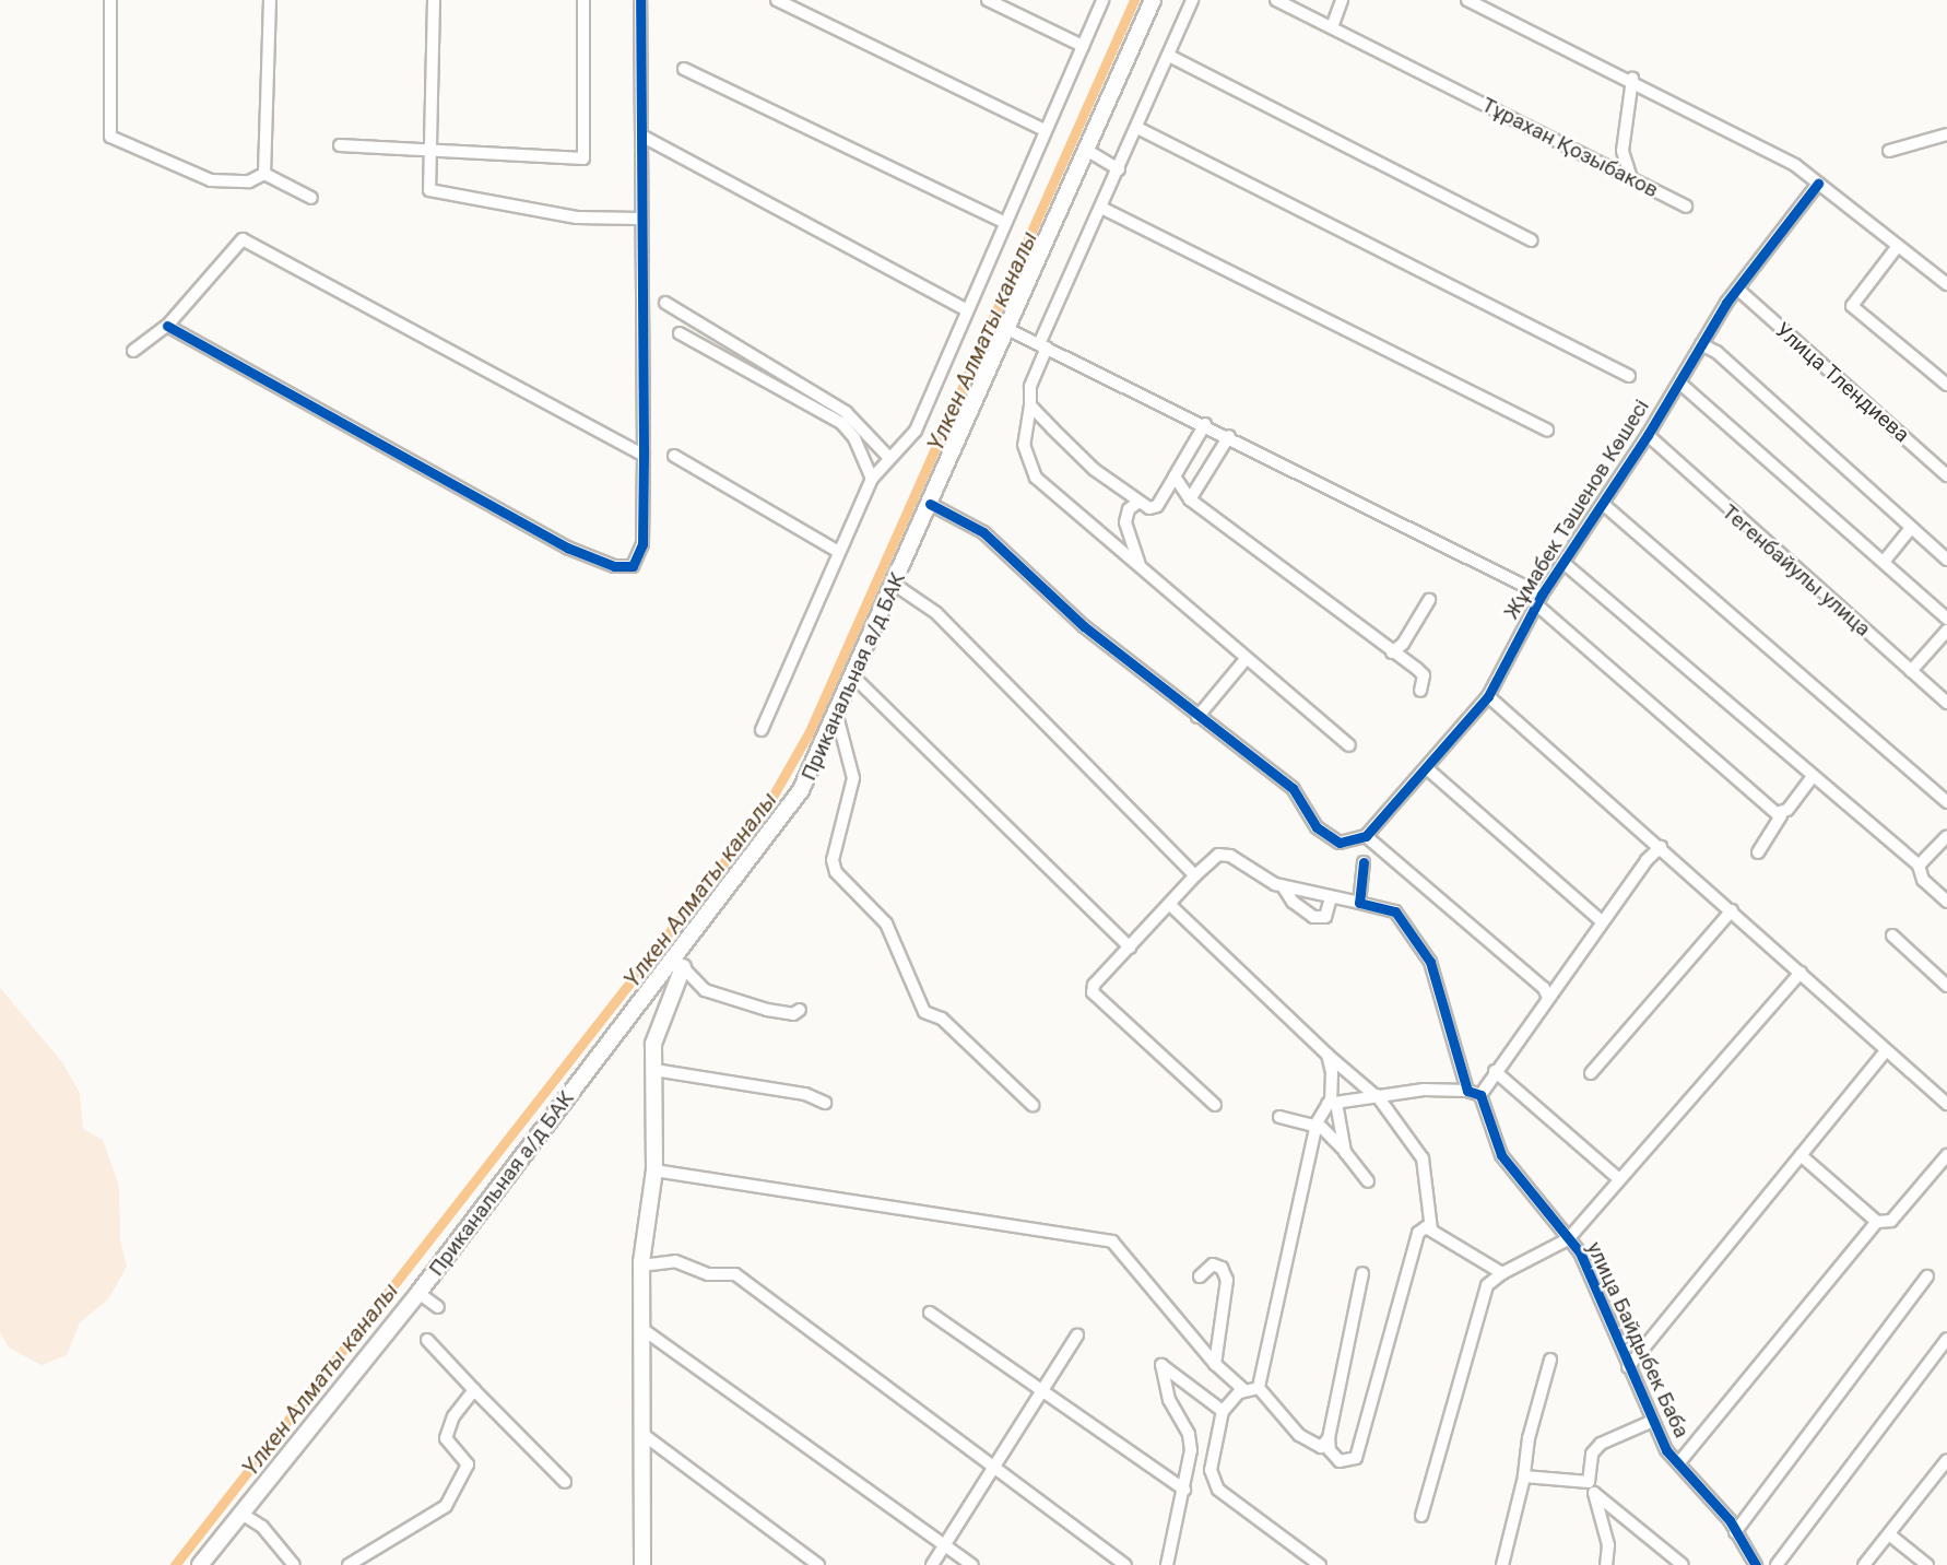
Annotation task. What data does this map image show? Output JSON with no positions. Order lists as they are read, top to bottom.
{
  "streets": {
    "main road": ["Приканальная а/д БАК"],
    "street": [
      "Тұрахан Қозыбаков",
      "Улица Тлендиева",
      "Жұмабек Тәшенов Көшесі",
      "Тегенбайулы улица",
      "улица Байдыбек Баба"
    ]
  },
  "crossings": [
    ["Улица Тлендиева", "Жұмабек Тәшенов Көшесі"],
    ["Жұмабек Тәшенов Көшесі", "Тегенбайулы улица"]
  ],
  "water": ["Үлкен Алматы каналы"]
}
